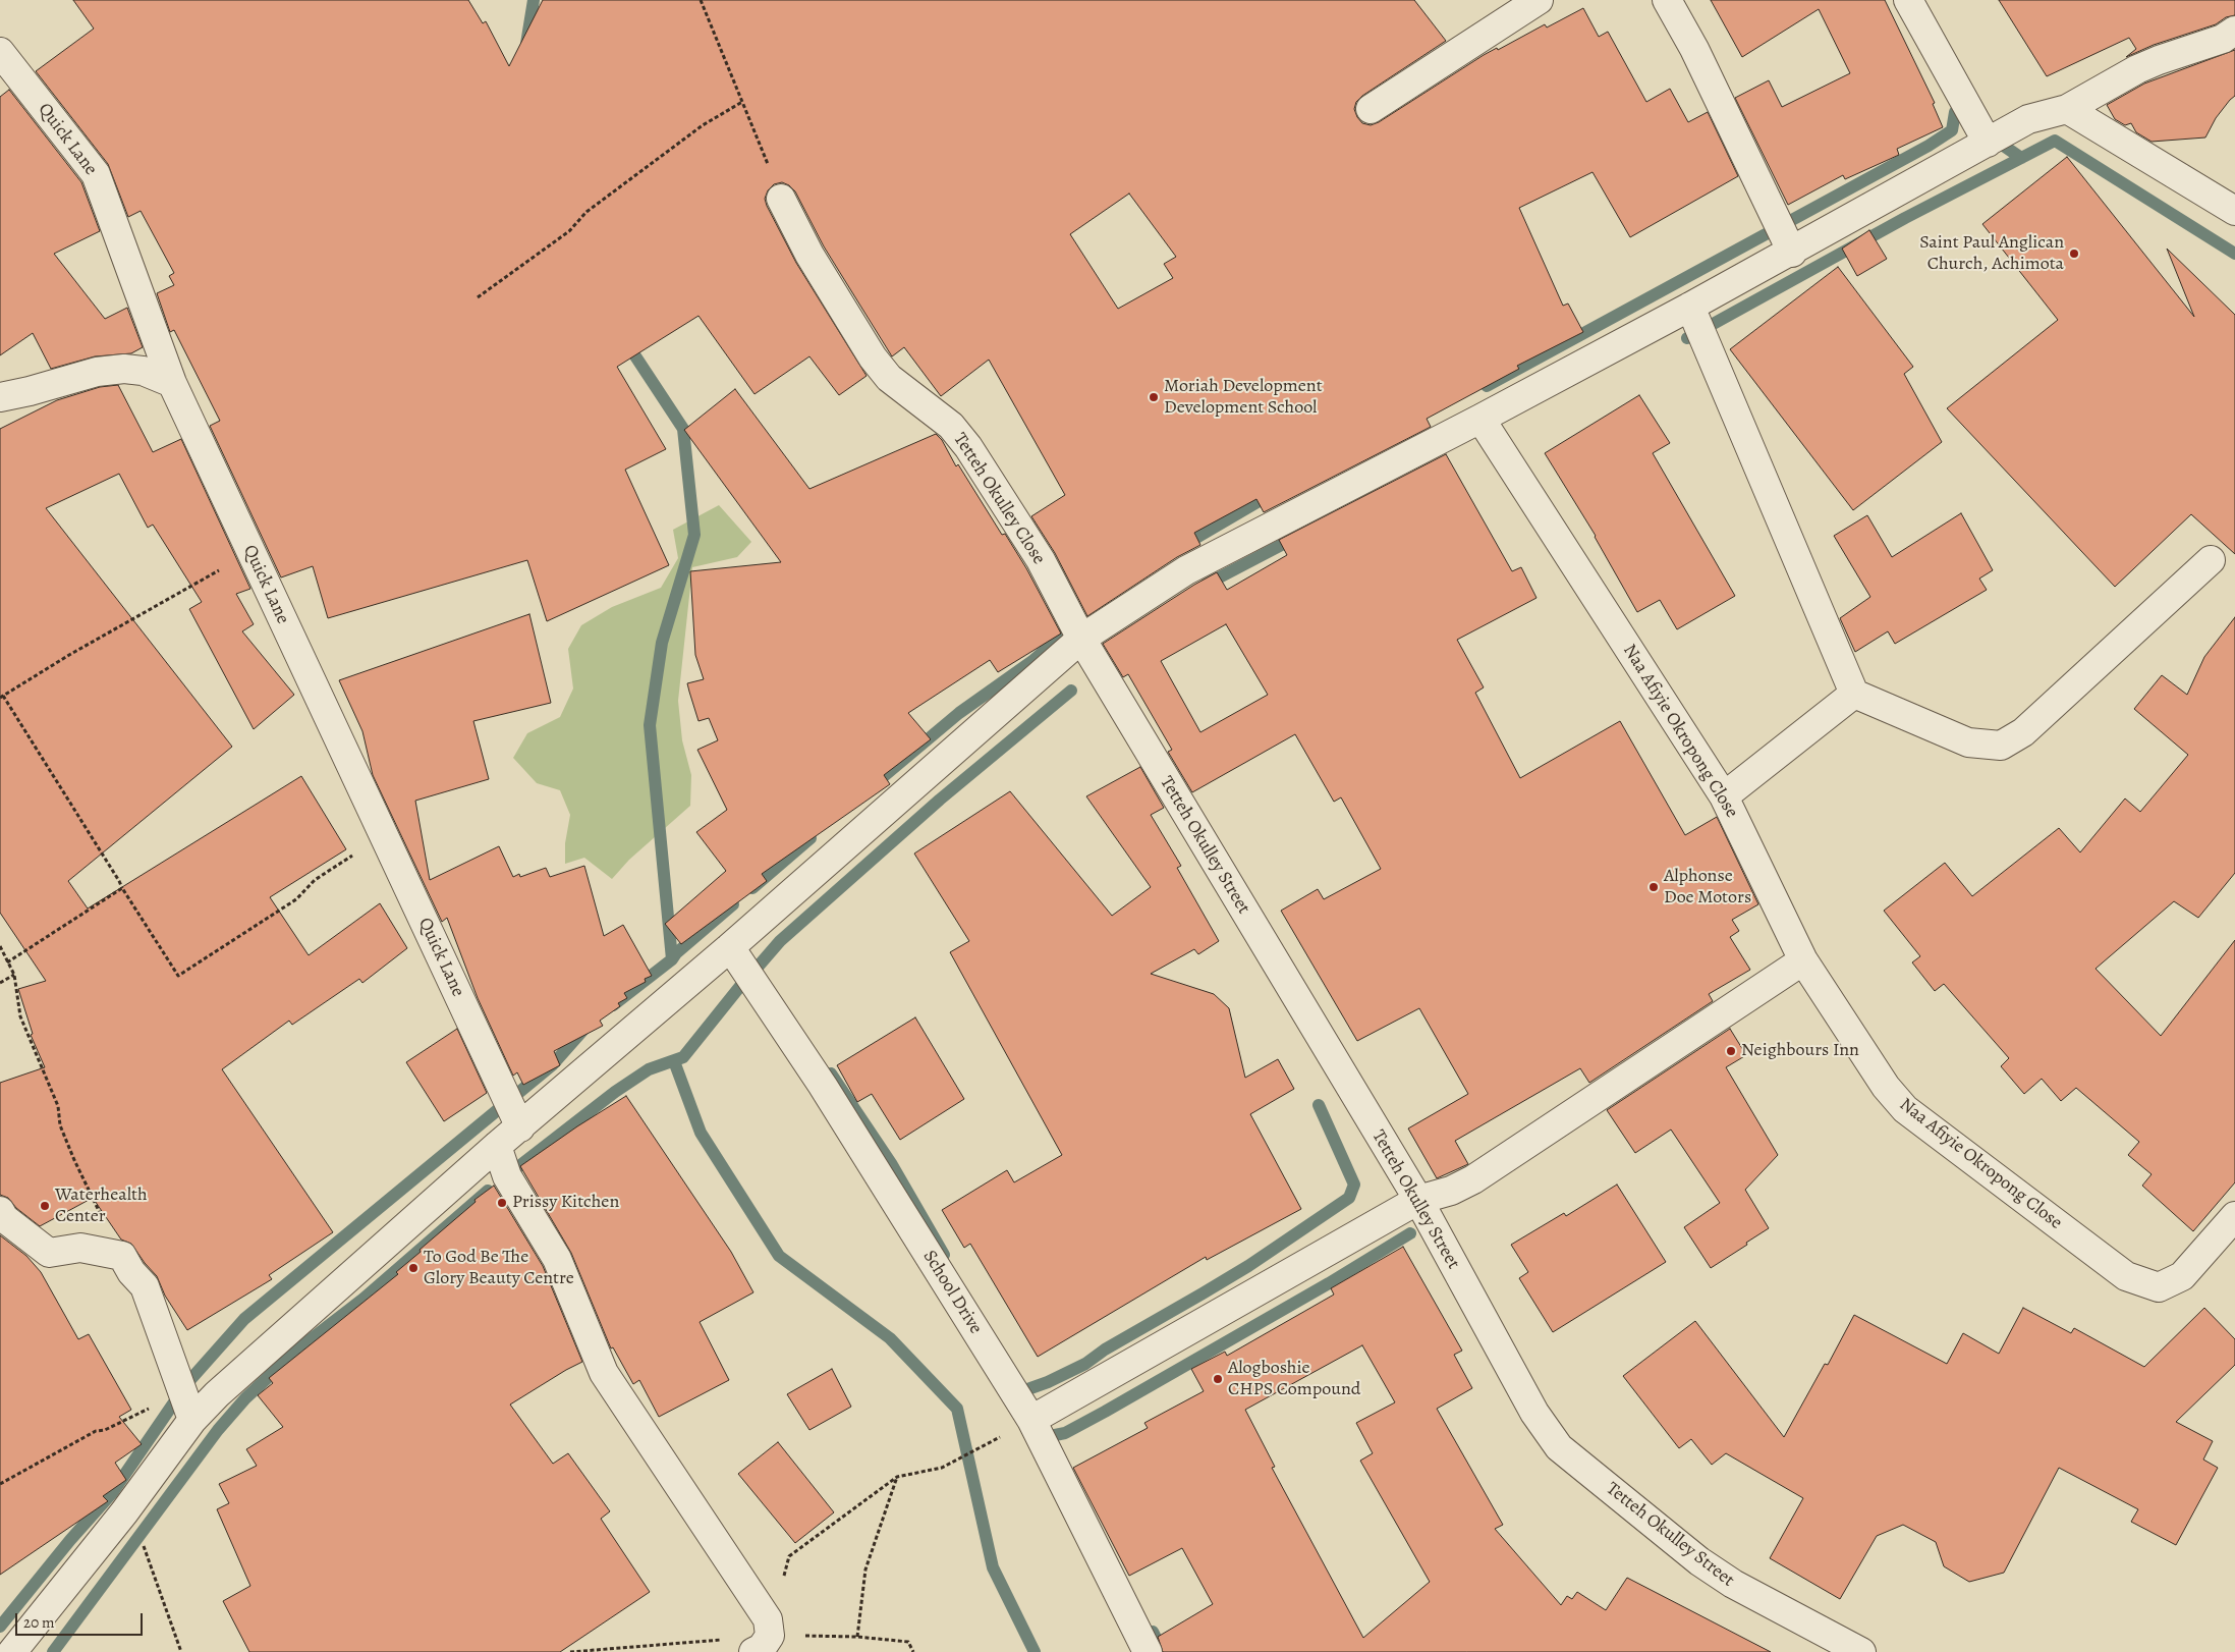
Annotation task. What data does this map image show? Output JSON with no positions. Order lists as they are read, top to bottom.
{
  "streets": {
    "street": [
      "Quick Lane",
      "Tetteh Okulley Close",
      "Naa Afiyie Okropong Close",
      "Tetteh Okulley Street",
      "School Drive"
    ]
  },
  "crossings": [
    ["Tetteh Okulley Close", "Tetteh Okulley Street"]
  ],
  "places": [
    "Saint Paul Anglican Church, Achimota",
    "Moriah Development Development School",
    "Alphonse Doe Motors",
    "Neighbours Inn",
    "Prissy Kitchen",
    "Waterhealth Center",
    "To God Be The Glory Beauty Centre",
    "Alogboshie CHPS Compound"
  ],
  "scale_bar": "20 m"
}
